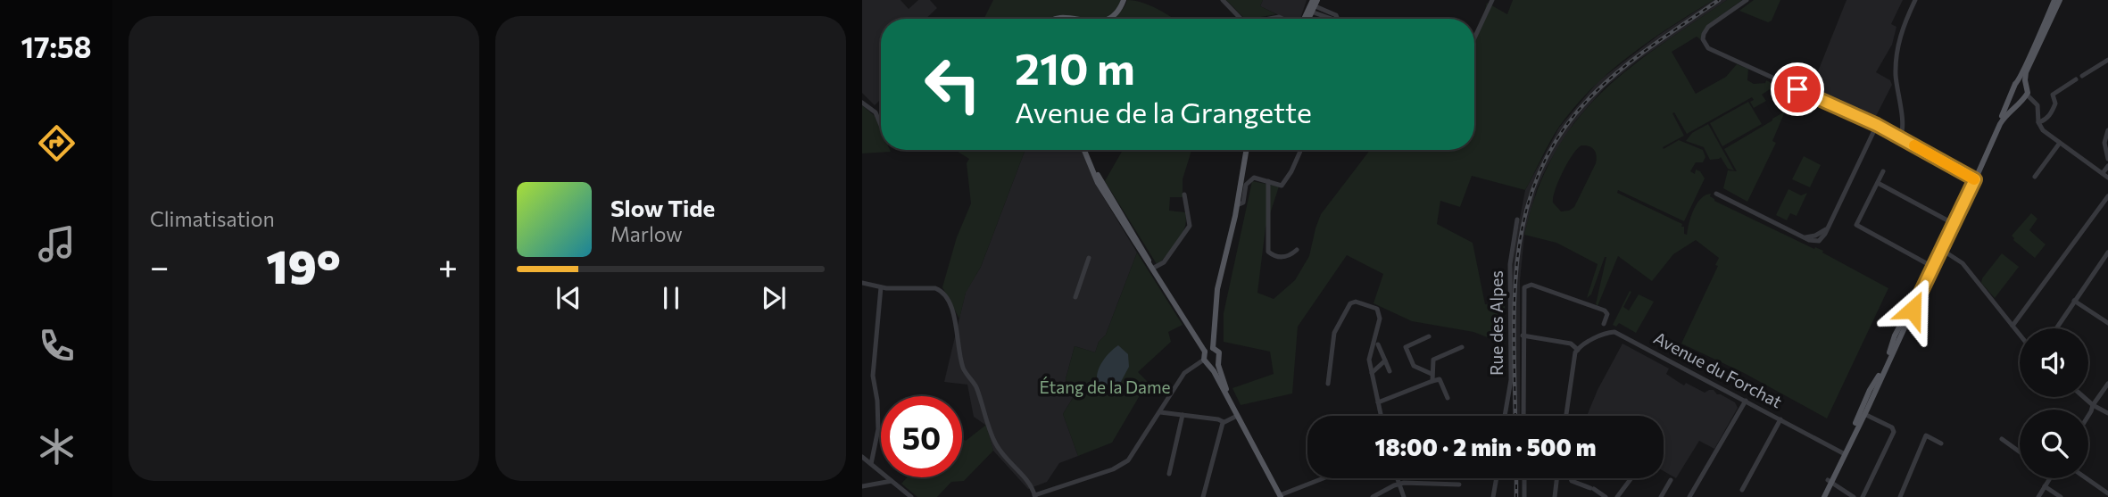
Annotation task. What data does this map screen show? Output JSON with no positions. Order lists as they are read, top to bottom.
{
  "streets": {
    "street": ["Rue des Alpes", "Avenue du Forchat"]
  },
  "parks": ["Étang de la Dame"],
  "page": {
    "tabs": "17:58",
    "tile": "Climatisation",
    "turn": ["210 m", "Avenue de la Grangette"],
    "song": ["Slow Tide", "Marlow"],
    "heat": ["−", "19°", "+"],
    "limit": "50",
    "trip": "18:00 · 2 min · 500 m"
  }
}
